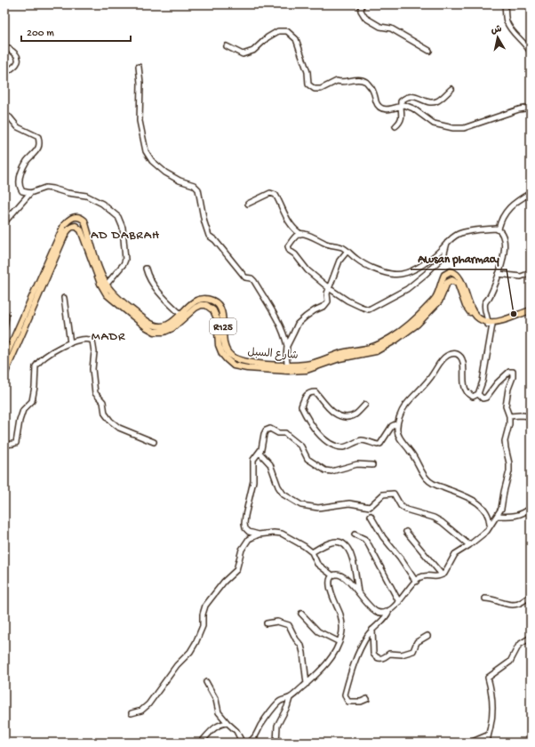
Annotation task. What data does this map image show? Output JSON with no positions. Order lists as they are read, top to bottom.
{
  "streets": {
    "main road": ["R125", "شارع السبل"]
  },
  "districts": ["AD DABRAH", "MADR"],
  "places": ["Awsan pharmacy"],
  "scale_bar": "200 m",
  "north": "top"
}
